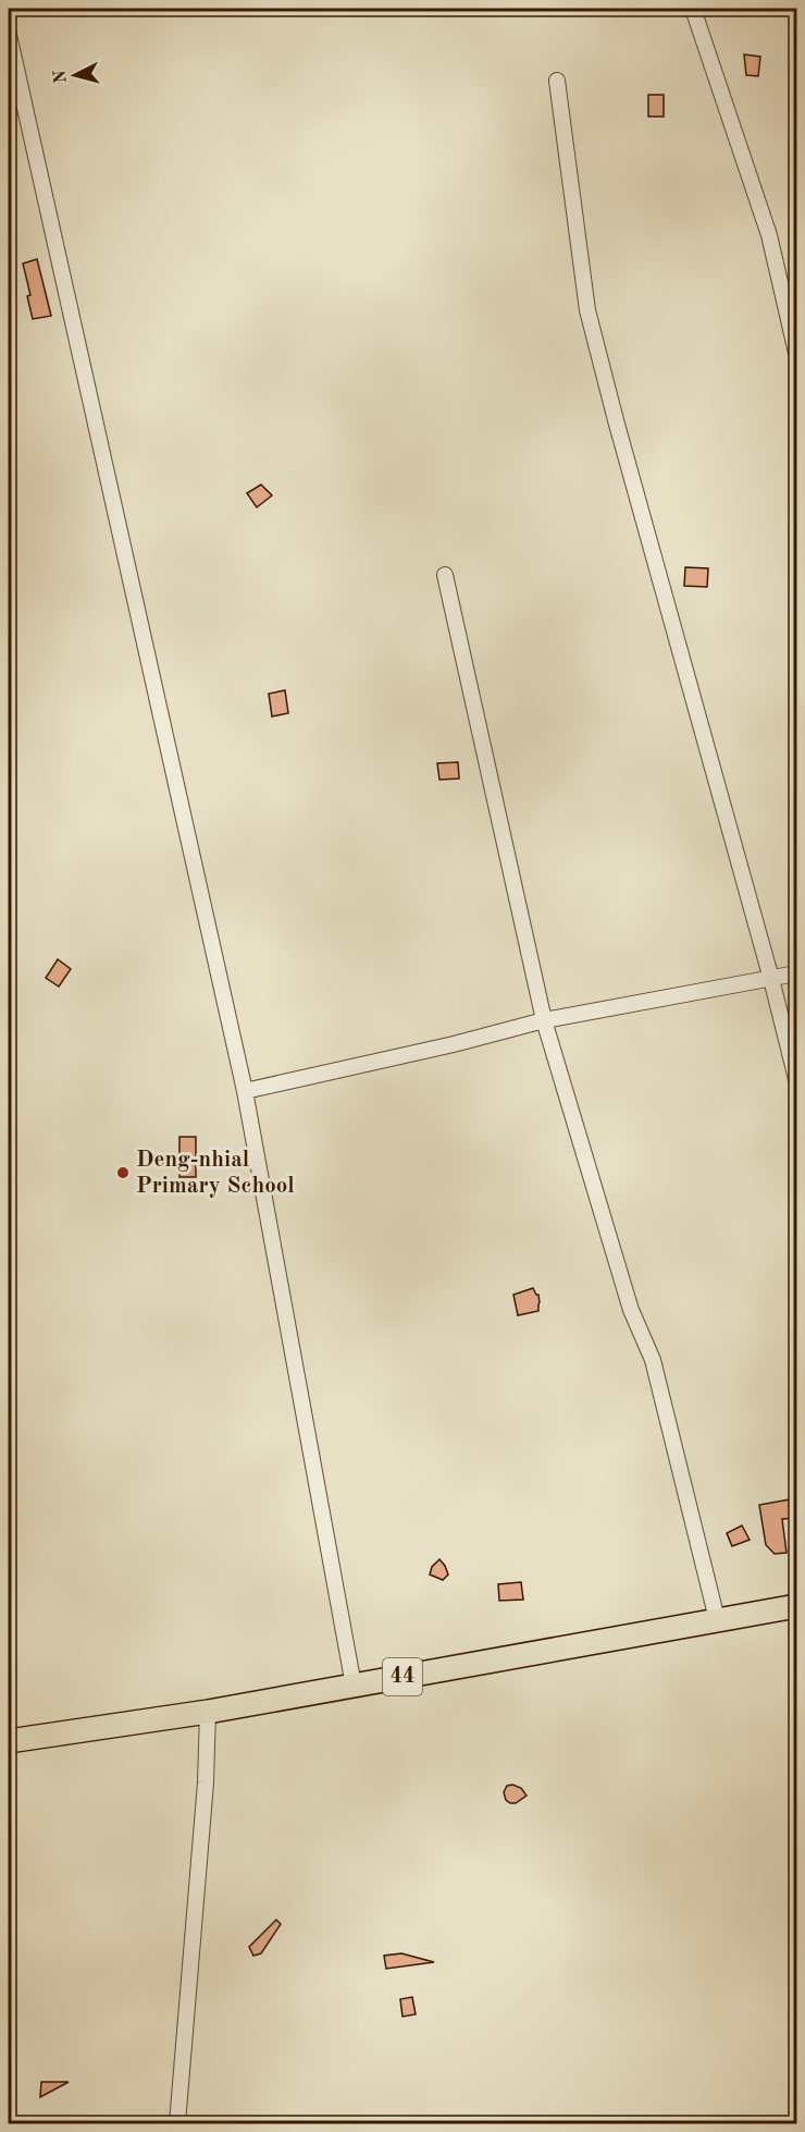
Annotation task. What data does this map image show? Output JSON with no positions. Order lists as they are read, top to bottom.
{
  "streets": {
    "main road": ["44"]
  },
  "places": ["Deng-nhial Primary School"],
  "north": "left"
}
